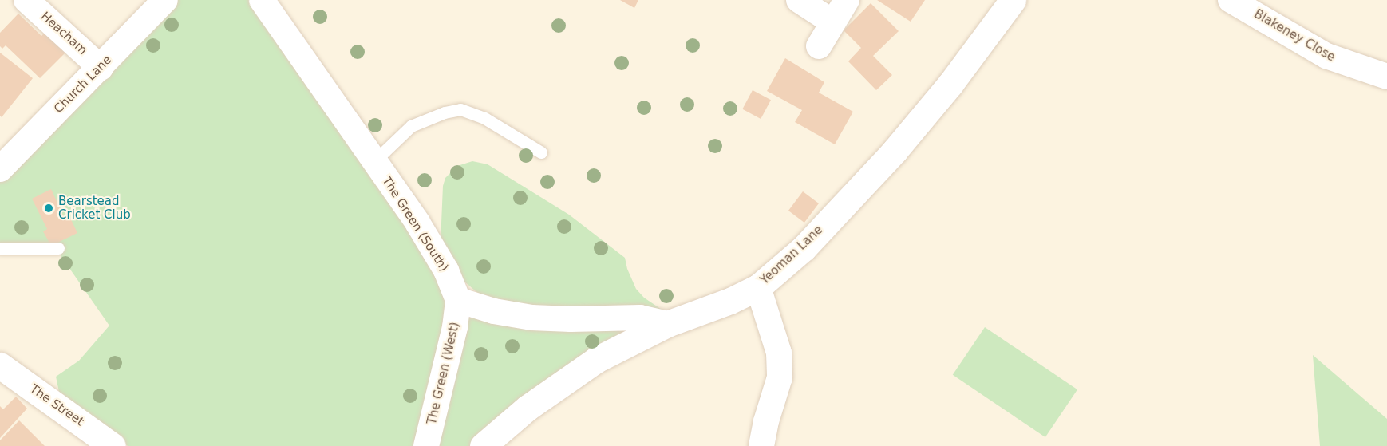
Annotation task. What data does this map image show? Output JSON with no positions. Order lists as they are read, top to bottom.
{
  "streets": {
    "street": [
      "Heacham",
      "Blakeney Close",
      "Church Lane",
      "The Green (South)",
      "Yeoman Lane",
      "The Green (West)",
      "The Street"
    ]
  },
  "crossings": [
    ["Heacham", "Church Lane"],
    ["The Green (South)", "The Green (West)"]
  ],
  "places": ["Bearstead Cricket Club"]
}
